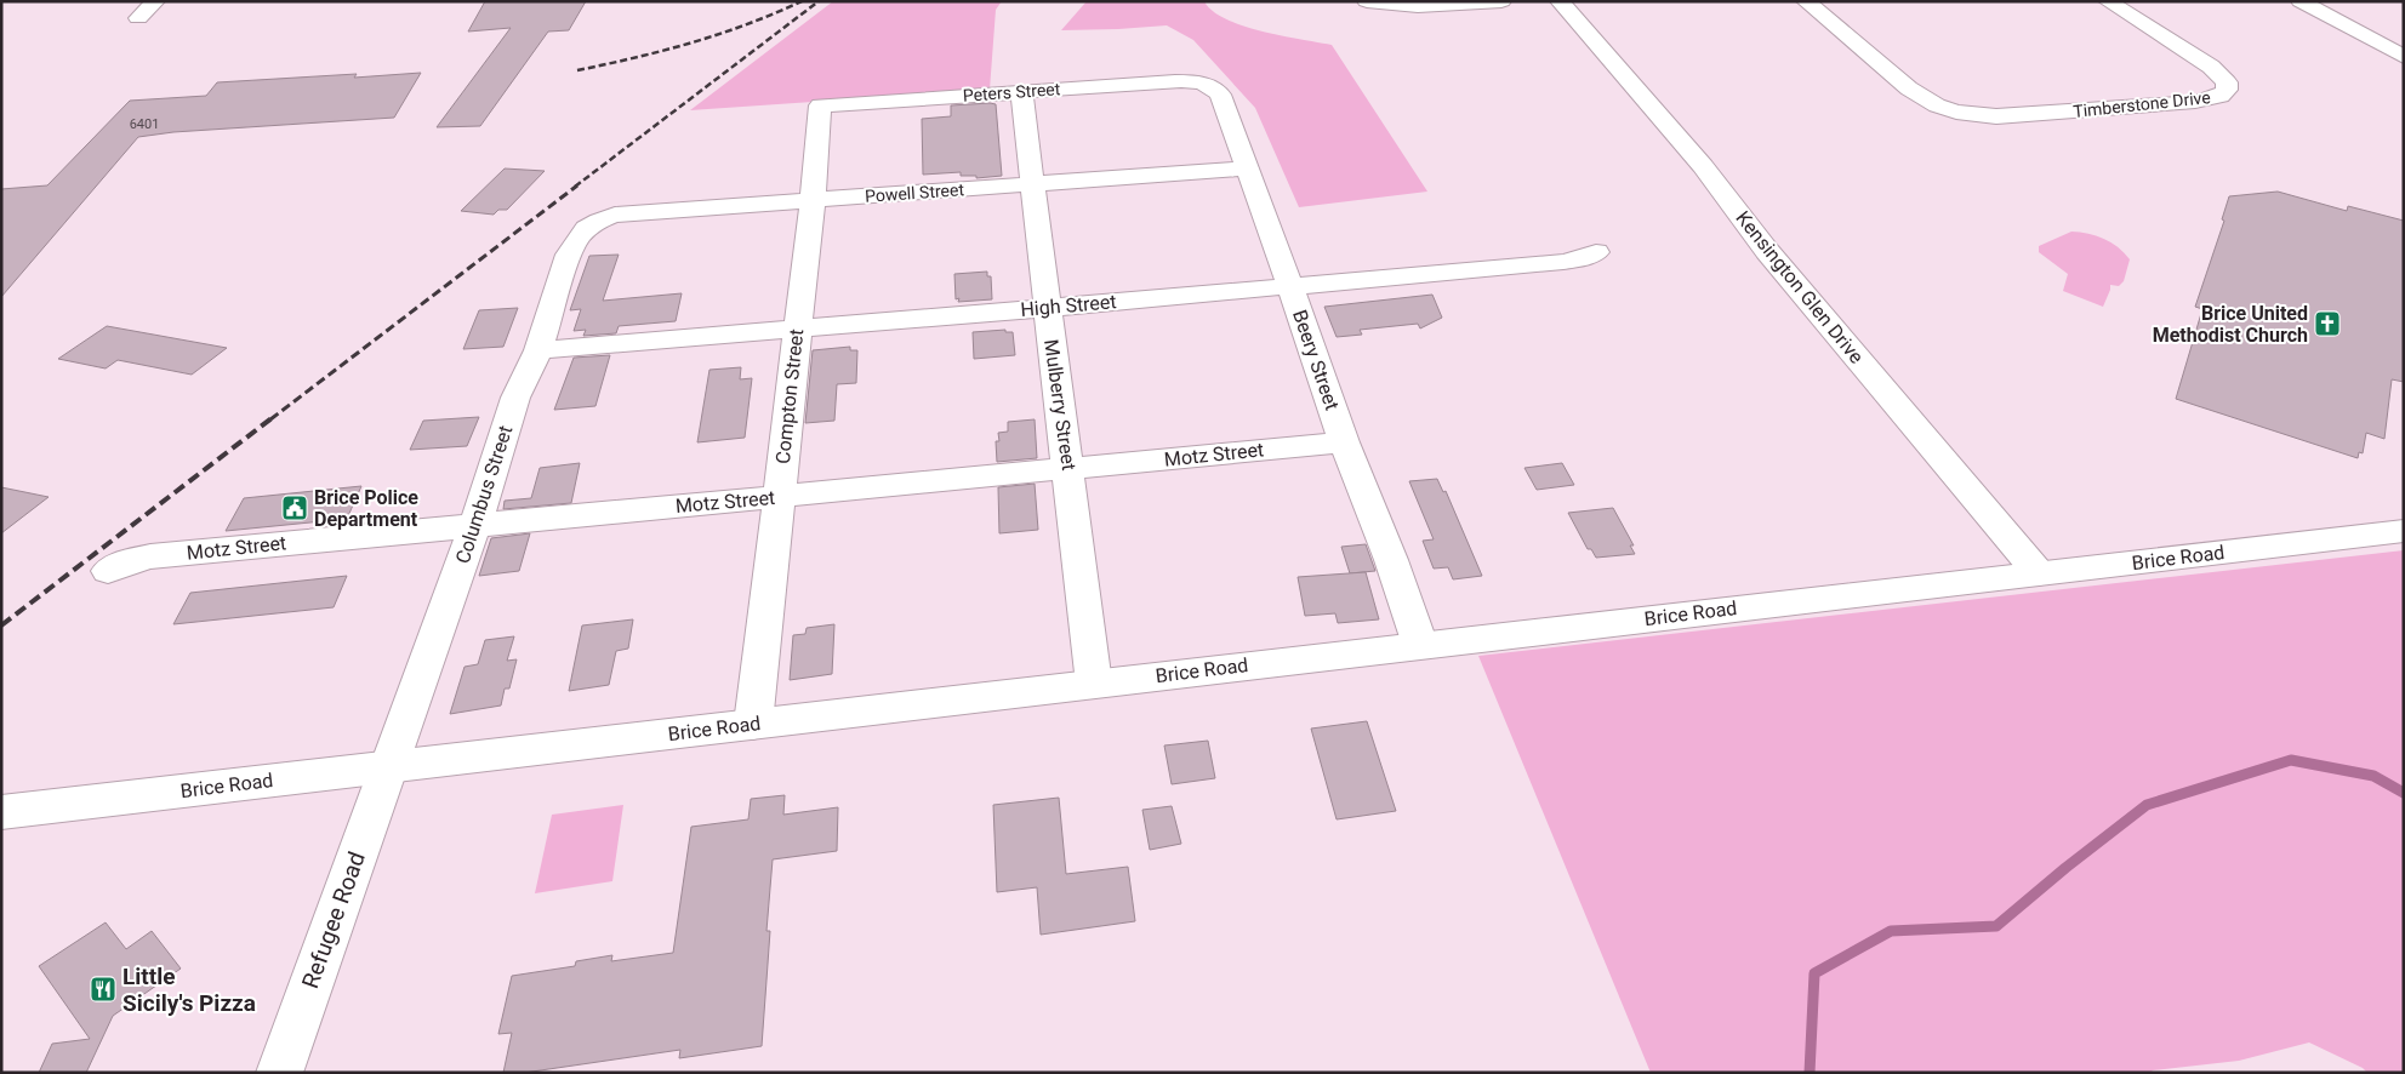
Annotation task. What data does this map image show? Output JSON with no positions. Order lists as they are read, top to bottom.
{
  "streets": {
    "street": [
      "Peters Street",
      "Timberstone Drive",
      "Powell Street",
      "Kensington Glen Drive",
      "High Street",
      "Beery Street",
      "Compton Street",
      "Mulberry Street",
      "Motz Street",
      "Columbus Street",
      "Brice Road",
      "Refugee Road"
    ]
  },
  "crossings": [
    ["Peters Street", "Beery Street"],
    ["Peters Street", "Compton Street"],
    ["Peters Street", "Mulberry Street"],
    ["Powell Street", "Beery Street"],
    ["Powell Street", "Compton Street"],
    ["Powell Street", "Mulberry Street"],
    ["Powell Street", "Columbus Street"],
    ["Kensington Glen Drive", "Brice Road"],
    ["High Street", "Beery Street"],
    ["High Street", "Compton Street"],
    ["High Street", "Mulberry Street"],
    ["High Street", "Columbus Street"],
    ["Beery Street", "Motz Street"],
    ["Beery Street", "Brice Road"],
    ["Compton Street", "Motz Street"],
    ["Compton Street", "Brice Road"],
    ["Mulberry Street", "Motz Street"],
    ["Mulberry Street", "Brice Road"],
    ["Motz Street", "Columbus Street"],
    ["Columbus Street", "Brice Road"],
    ["Columbus Street", "Refugee Road"],
    ["Brice Road", "Refugee Road"]
  ],
  "places": {
    "church": ["Brice United Methodist Church"],
    "public building": ["Brice Police Department"],
    "restaurant": ["Little Sicily's Pizza"]
  },
  "house_numbers": ["6401"]
}
